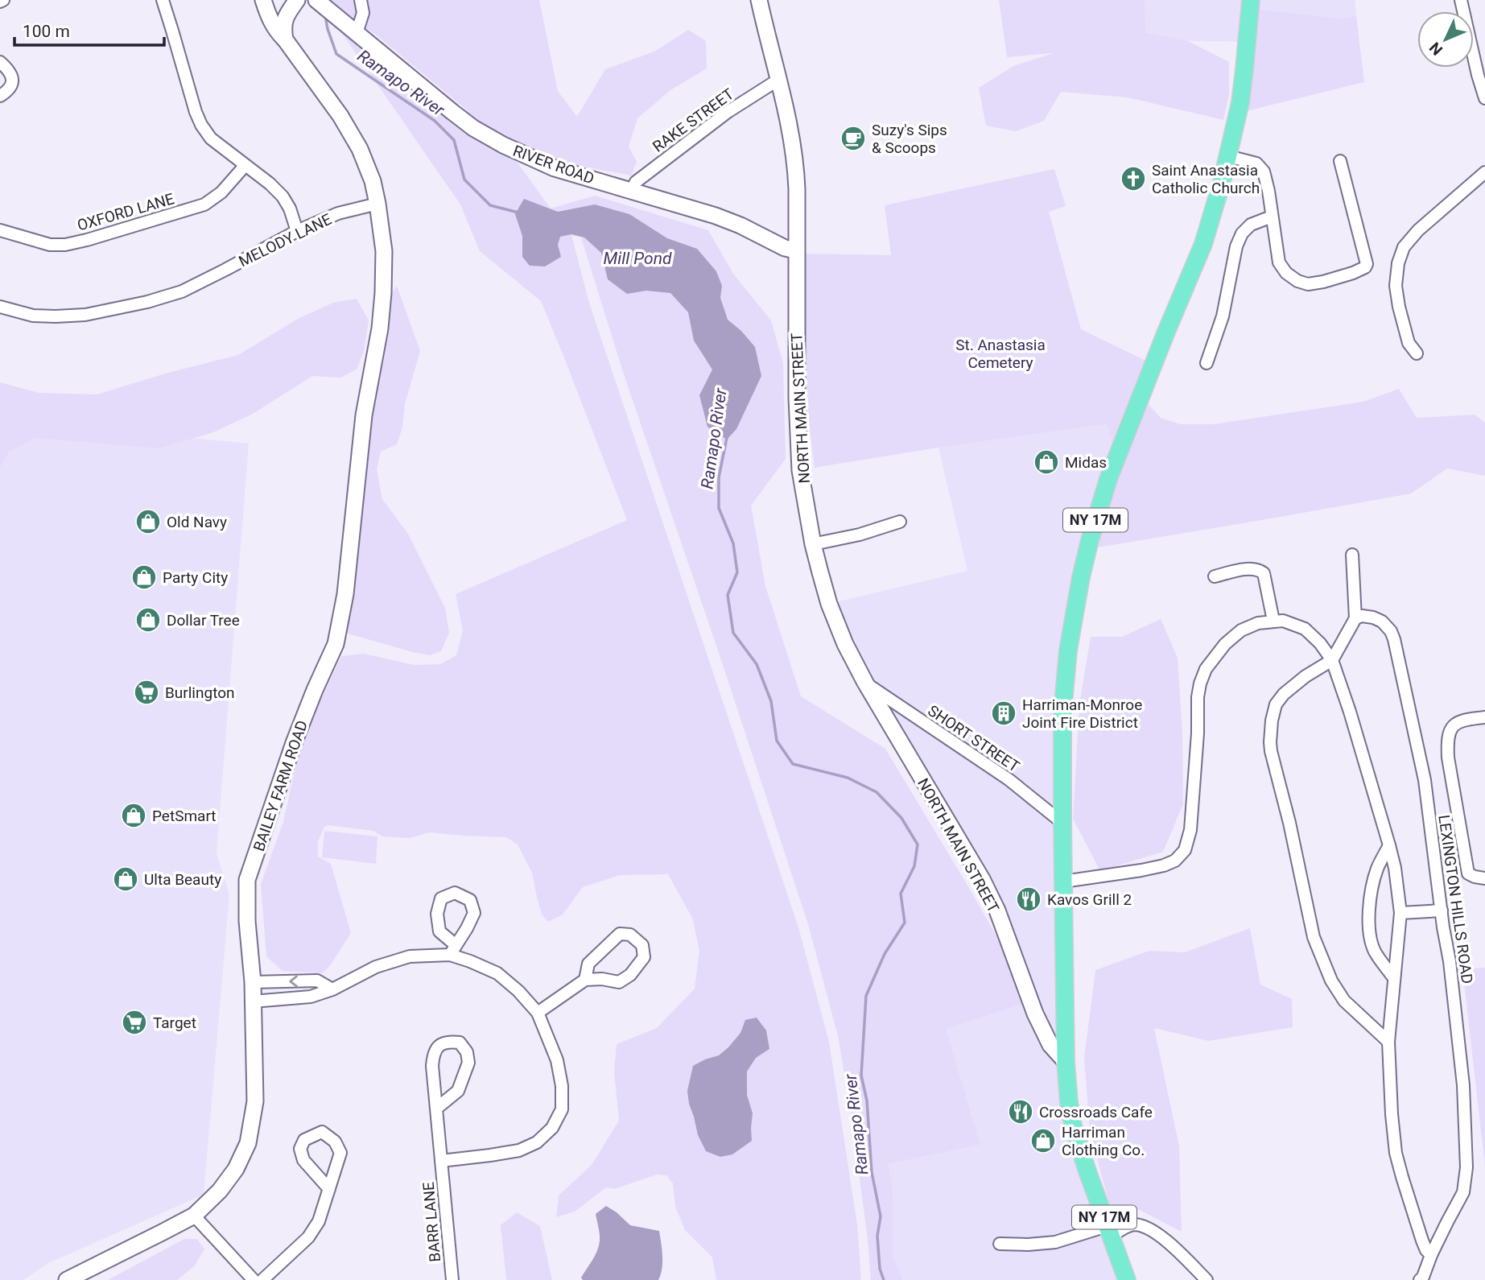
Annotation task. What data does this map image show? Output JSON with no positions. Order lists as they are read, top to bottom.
{
  "streets": {
    "main road": ["NY 17M"],
    "street": [
      "RAKE STREET",
      "RIVER ROAD",
      "OXFORD LANE",
      "MELODY LANE",
      "NORTH MAIN STREET",
      "SHORT STREET",
      "BAILEY FARM ROAD",
      "LEXINGTON HILLS ROAD",
      "BARR LANE"
    ]
  },
  "crossings": [
    ["RAKE STREET", "RIVER ROAD"],
    ["RAKE STREET", "NORTH MAIN STREET"],
    ["RIVER ROAD", "NORTH MAIN STREET"],
    ["MELODY LANE", "BAILEY FARM ROAD"],
    ["NORTH MAIN STREET", "NY 17M"],
    ["NORTH MAIN STREET", "SHORT STREET"],
    ["NY 17M", "SHORT STREET"],
    ["BAILEY FARM ROAD", "BARR LANE"]
  ],
  "water": ["Ramapo River", "Mill Pond"],
  "parks": ["St. Anastasia Cemetery"],
  "places": {
    "cafe": ["Suzy's Sips & Scoops"],
    "church": ["Saint Anastasia Catholic Church"],
    "shop": [
      "Midas",
      "Old Navy",
      "Party City",
      "Dollar Tree",
      "PetSmart",
      "Ulta Beauty",
      "Harriman Clothing Co."
    ],
    "supermarket": ["Burlington", "Target"],
    "building": ["Harriman-Monroe Joint Fire District"],
    "restaurant": ["Kavos Grill 2", "Crossroads Cafe"]
  },
  "scale_bar": "100 m",
  "north": "bottom left"
}
